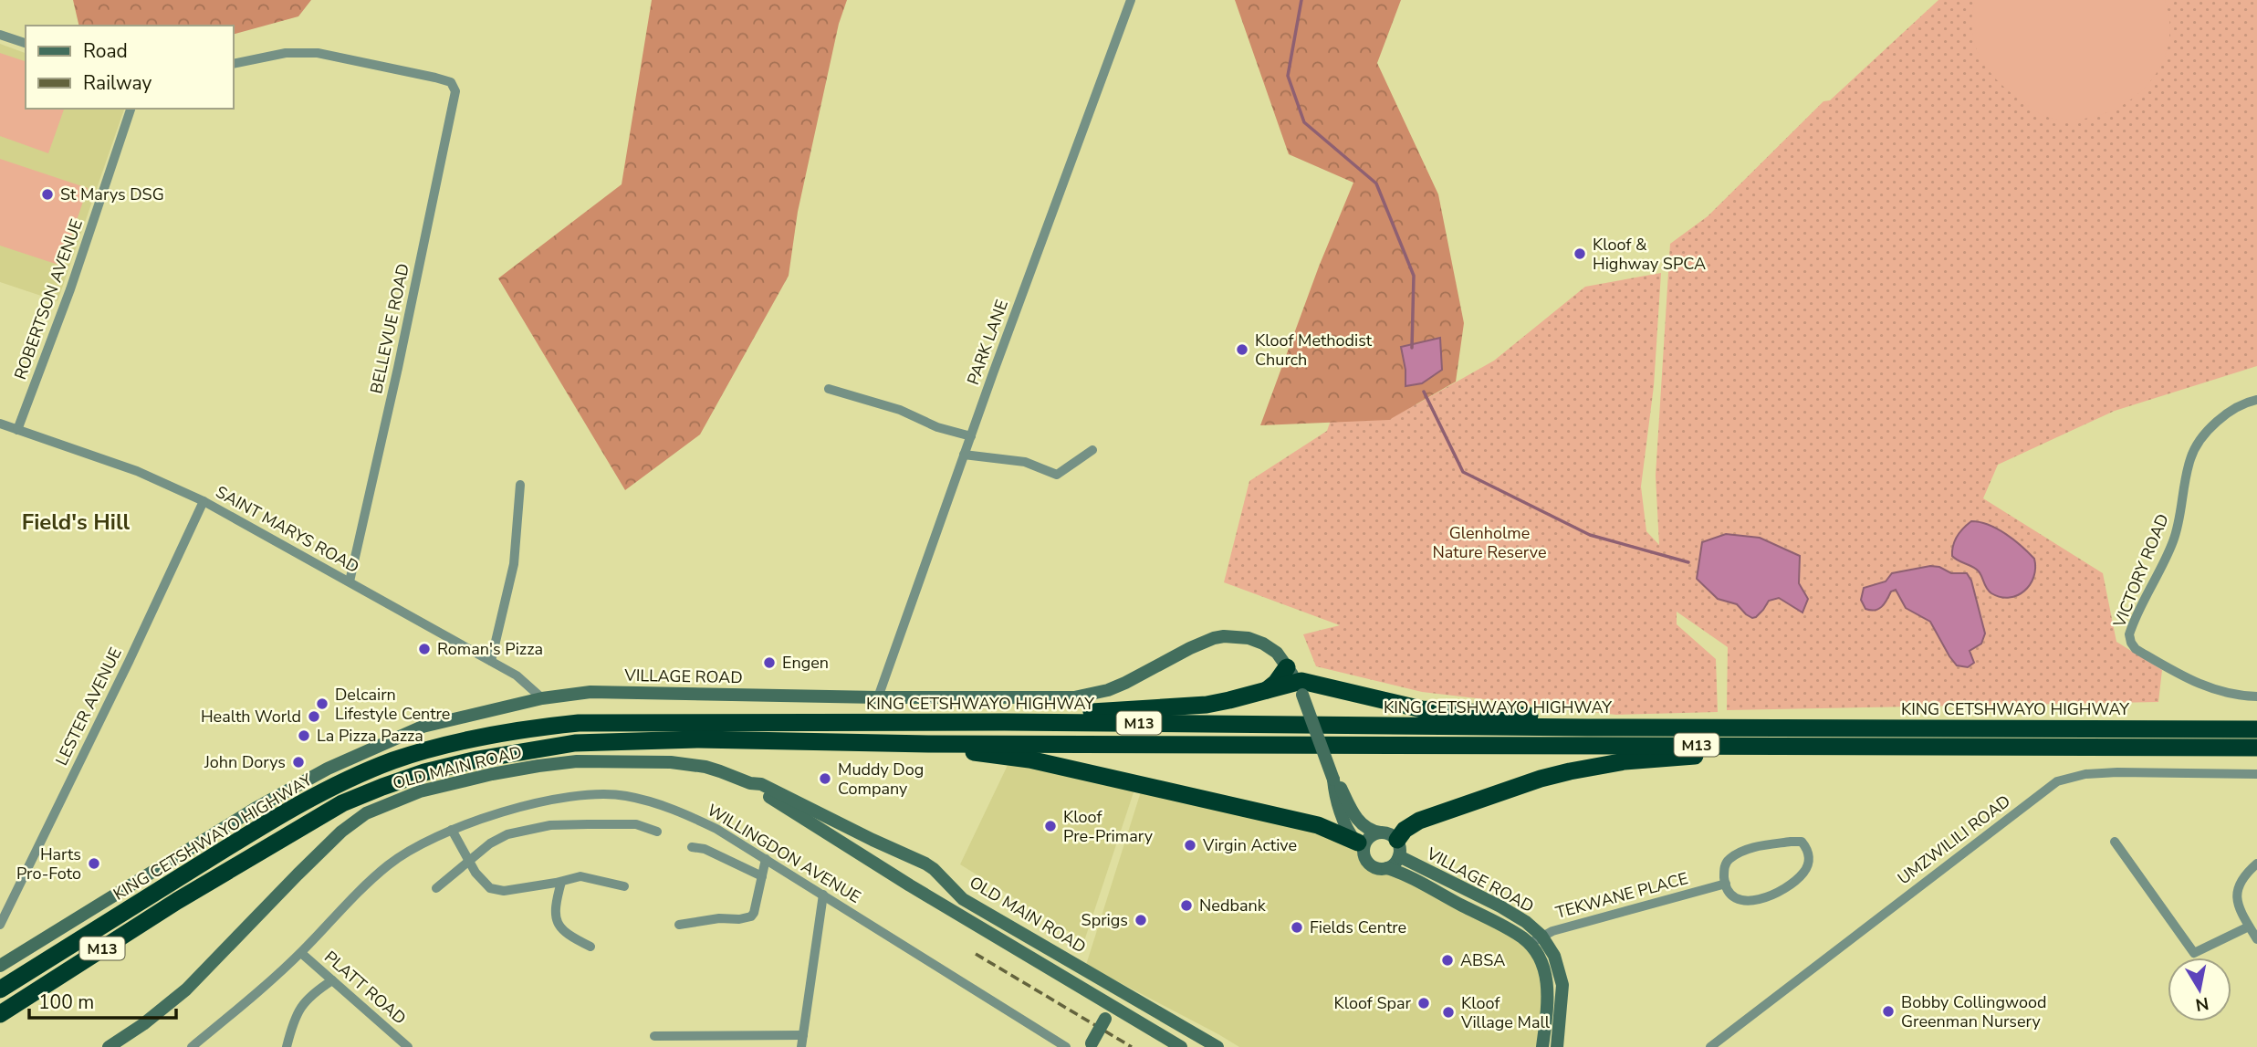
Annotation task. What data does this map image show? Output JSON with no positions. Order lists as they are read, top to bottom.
{
  "streets": {
    "highway": ["KING CETSHWAYO HIGHWAY", "M13"],
    "street": [
      "ROBERTSON AVENUE",
      "BELLEVUE ROAD",
      "PARK LANE",
      "SAINT MARYS ROAD",
      "VICTORY ROAD",
      "VILLAGE ROAD",
      "LESTER AVENUE",
      "OLD MAIN ROAD",
      "UMZWILILI ROAD",
      "WILLINGDON AVENUE",
      "TEKWANE PLACE",
      "PLATT ROAD"
    ]
  },
  "crossings": [
    ["ROBERTSON AVENUE", "SAINT MARYS ROAD"],
    ["BELLEVUE ROAD", "SAINT MARYS ROAD"],
    ["PARK LANE", "VILLAGE ROAD"],
    ["SAINT MARYS ROAD", "VILLAGE ROAD"],
    ["SAINT MARYS ROAD", "LESTER AVENUE"],
    ["VILLAGE ROAD", "TEKWANE PLACE"],
    ["WILLINGDON AVENUE", "PLATT ROAD"]
  ],
  "districts": ["Field's Hill"],
  "parks": ["Glenholme Nature Reserve"],
  "places": [
    "St Marys DSG",
    "Kloof & Highway SPCA",
    "Kloof Methodist Church",
    "Roman's Pizza",
    "Engen",
    "Delcairn Lifestyle Centre",
    "Health World",
    "La Pizza Pazza",
    "John Dorys",
    "Muddy Dog Company",
    "Kloof Pre-Primary",
    "Virgin Active",
    "Harts Pro-Foto",
    "Nedbank",
    "Sprigs",
    "Fields Centre",
    "ABSA",
    "Kloof Spar",
    "Bobby Collingwood Greenman Nursery",
    "Kloof Village Mall"
  ],
  "legend": ["Road", "Railway"],
  "scale_bar": "100 m",
  "north": "bottom"
}
